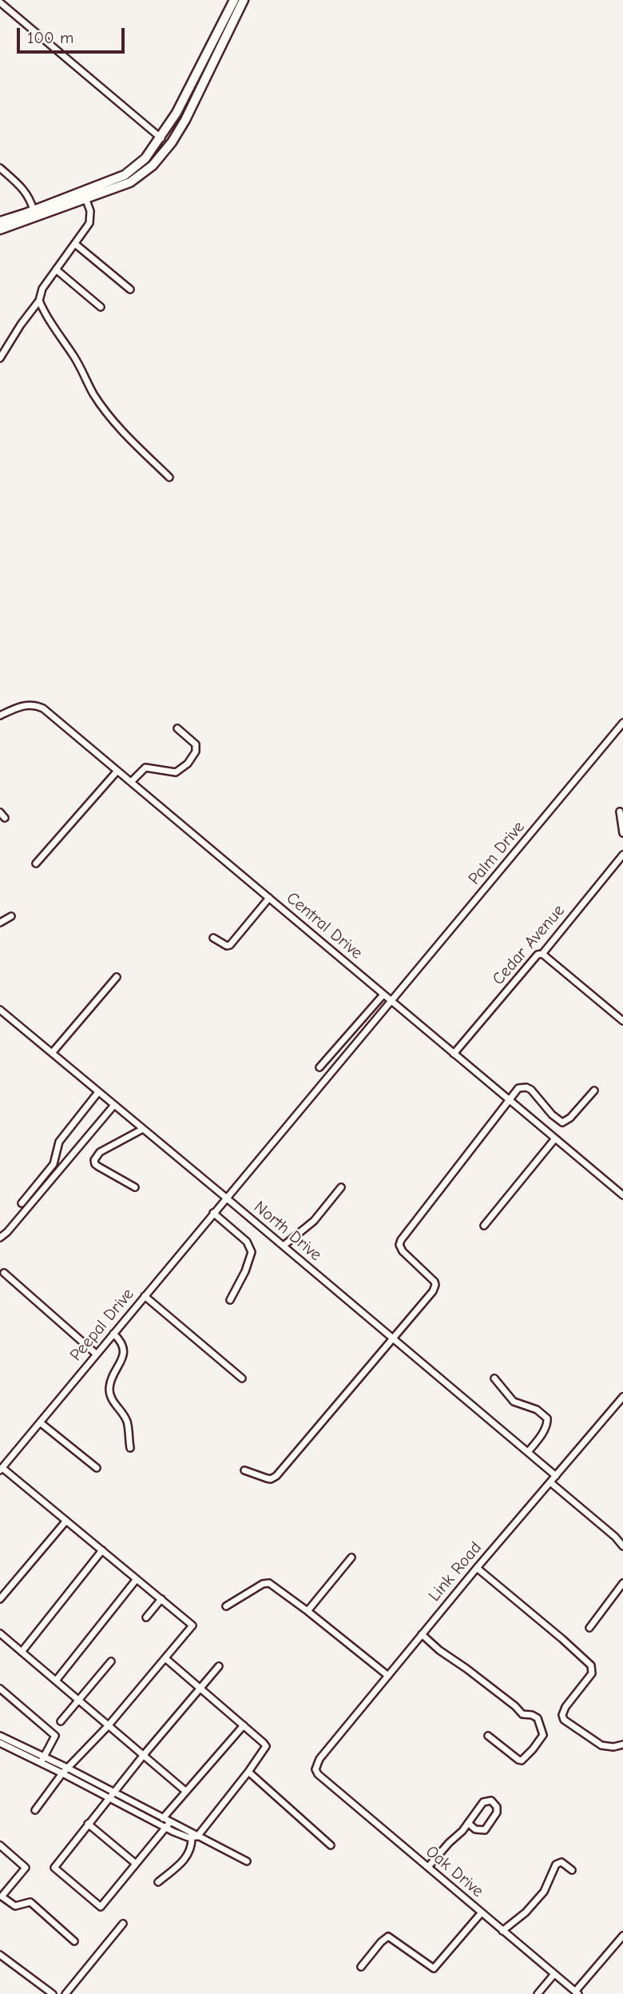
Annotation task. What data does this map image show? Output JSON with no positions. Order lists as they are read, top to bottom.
{
  "streets": {
    "street": [
      "Palm Drive",
      "Central Drive",
      "Cedar Avenue",
      "North Drive",
      "Peepal Drive",
      "Link Road",
      "Oak Drive"
    ]
  },
  "crossings": [
    ["Palm Drive", "Central Drive"],
    ["Palm Drive", "North Drive"],
    ["Palm Drive", "Peepal Drive"],
    ["Central Drive", "Cedar Avenue"],
    ["North Drive", "Peepal Drive"],
    ["North Drive", "Link Road"],
    ["Link Road", "Oak Drive"]
  ],
  "scale_bar": "100 m"
}
